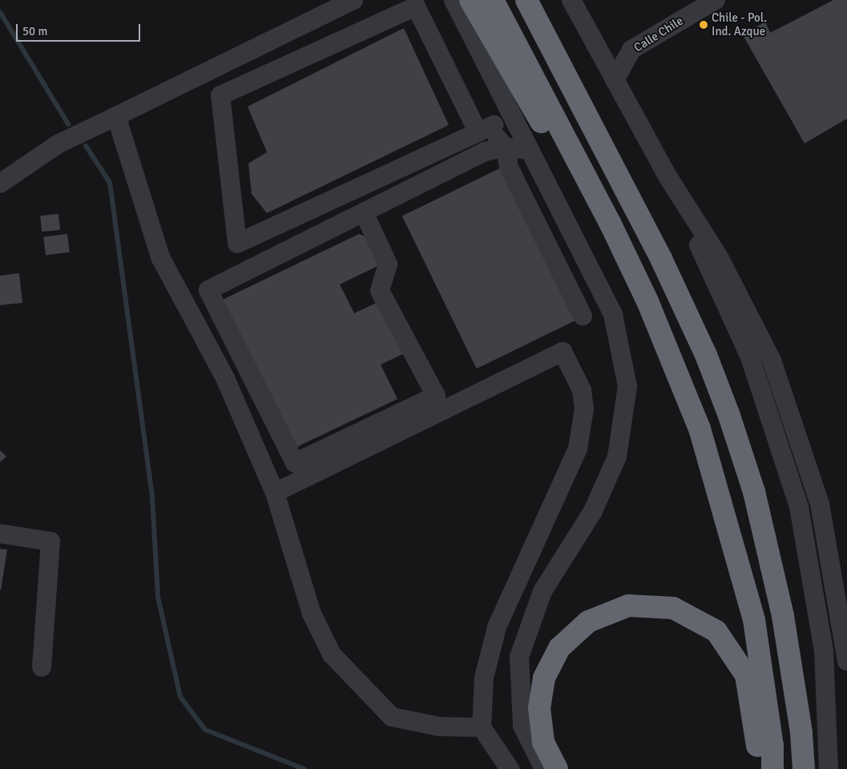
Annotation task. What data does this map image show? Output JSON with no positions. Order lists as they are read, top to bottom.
{
  "streets": {
    "street": ["Calle Chile"]
  },
  "places": ["Chile - Pol. Ind. Azque"],
  "scale_bar": "50 m"
}
